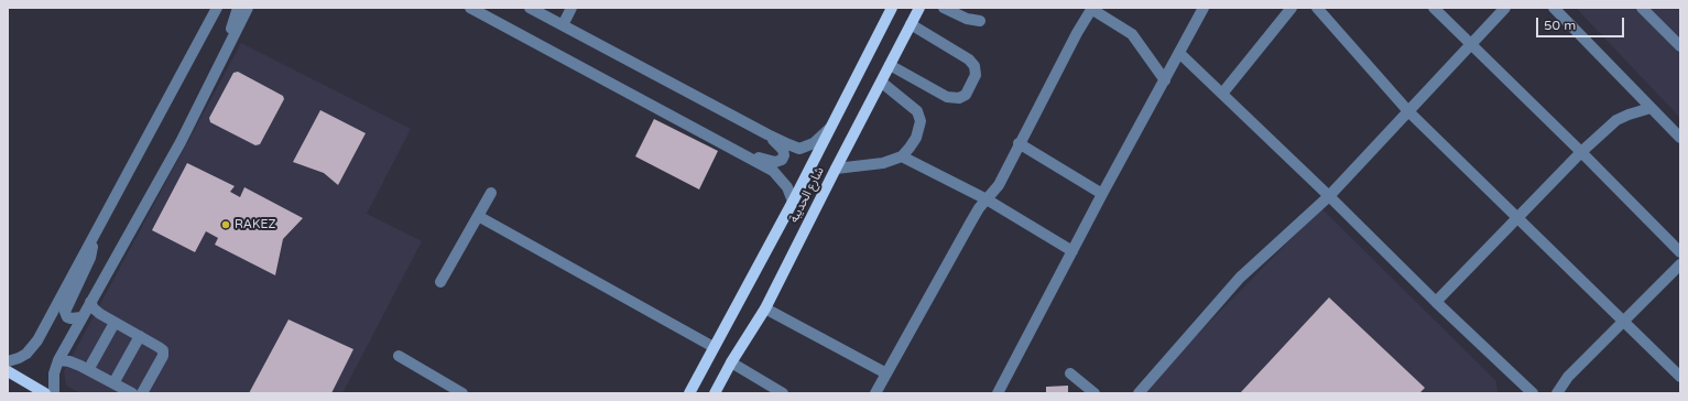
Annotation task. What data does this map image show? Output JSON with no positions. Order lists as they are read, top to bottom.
{
  "streets": {
    "main road": ["شارع الحديبة"]
  },
  "places": ["RAKEZ"],
  "scale_bar": "50 m"
}
